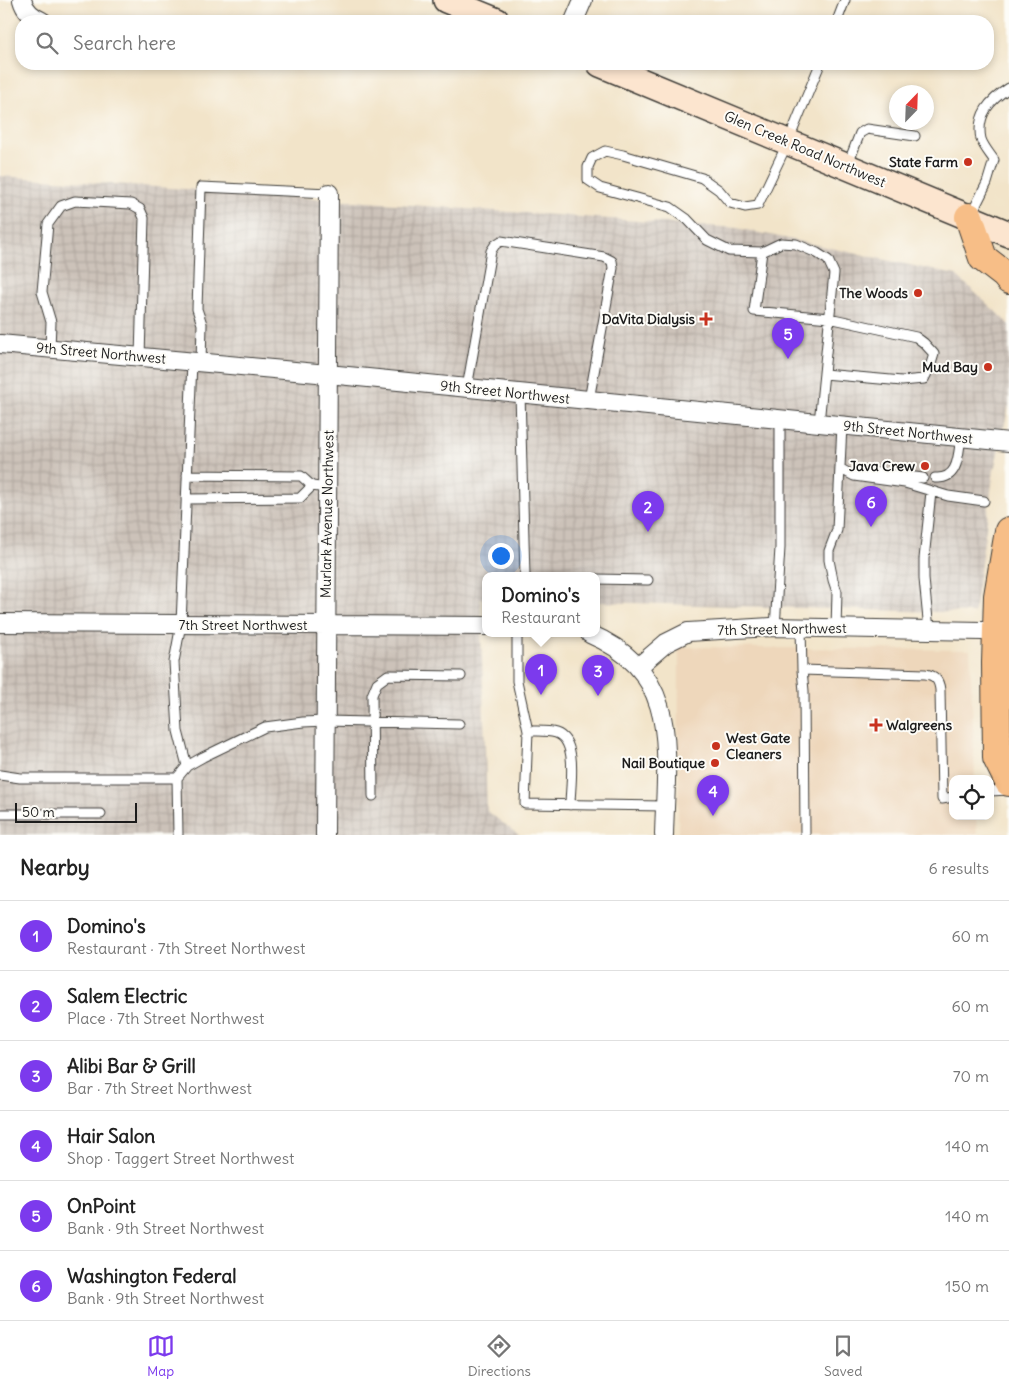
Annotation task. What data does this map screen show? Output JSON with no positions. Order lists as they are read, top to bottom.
{
  "streets": {
    "main road": ["Glen Creek Road Northwest"],
    "street": ["9th Street Northwest", "Murlark Avenue Northwest", "7th Street Northwest"]
  },
  "crossings": [
    ["9th Street Northwest", "Murlark Avenue Northwest"],
    ["Murlark Avenue Northwest", "7th Street Northwest"]
  ],
  "places": {
    "other": [
      "State Farm",
      "The Woods",
      "Mud Bay",
      "Java Crew",
      "West Gate Cleaners",
      "Nail Boutique"
    ],
    "health": ["DaVita Dialysis", "Walgreens"]
  },
  "scale_bar": "50 m",
  "north": "top right",
  "page": {
    "search": "Search here",
    "pins": [
      "5",
      "6",
      "2",
      "1",
      "3",
      "4"
    ],
    "popup": ["Domino's", "Restaurant"],
    "scale": "50 m",
    "heading": ["Nearby", "6 results"],
    "list": [
      {
        "mark": "1",
        "name": "Domino's",
        "note": "Restaurant · 7th Street Northwest",
        "value": "60 m"
      },
      {
        "mark": "2",
        "name": "Salem Electric",
        "note": "Place · 7th Street Northwest",
        "value": "60 m"
      },
      {
        "mark": "3",
        "name": "Alibi Bar & Grill",
        "note": "Bar · 7th Street Northwest",
        "value": "70 m"
      },
      {
        "mark": "4",
        "name": "Hair Salon",
        "note": "Shop · Taggert Street Northwest",
        "value": "140 m"
      },
      {
        "mark": "5",
        "name": "OnPoint",
        "note": "Bank · 9th Street Northwest",
        "value": "140 m"
      },
      {
        "mark": "6",
        "name": "Washington Federal",
        "note": "Bank · 9th Street Northwest",
        "value": "150 m"
      }
    ],
    "nav": ["Map", "Directions", "Saved"]
  }
}
